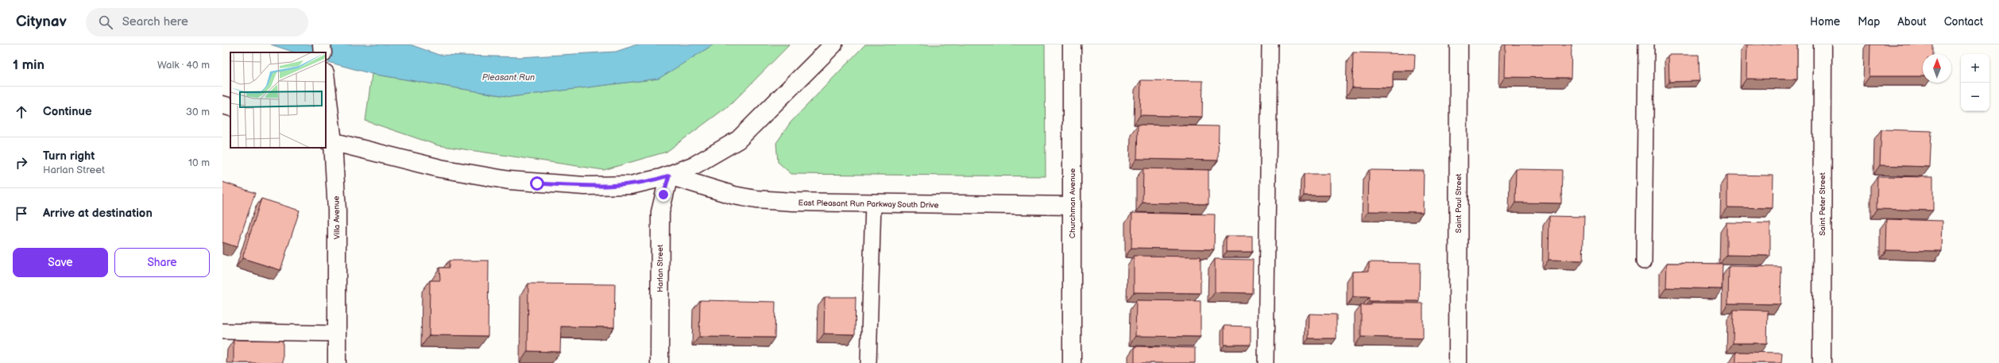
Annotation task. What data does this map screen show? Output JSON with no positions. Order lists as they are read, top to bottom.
{
  "streets": {
    "street": [
      "East Pleasant Run Parkway South Drive",
      "Churchman Avenue",
      "Saint Paul Street",
      "Saint Peter Street",
      "Villa Avenue",
      "Harlan Street"
    ]
  },
  "crossings": [
    ["East Pleasant Run Parkway South Drive", "Churchman Avenue"],
    ["East Pleasant Run Parkway South Drive", "Harlan Street"]
  ],
  "water": ["Pleasant Run"],
  "north": "top",
  "page": {
    "header": "Citynav",
    "search": "Search here",
    "nav": [
      "Home",
      "Map",
      "About",
      "Contact"
    ],
    "heading": ["1 min", "Walk · 40 m"],
    "map_buttons": ["+", "−"],
    "list": [
      ["Continue", "30 m"],
      ["Turn right", "Harlan Street", "10 m"],
      "Arrive at destination"
    ],
    "buttons": ["Save", "Share"]
  }
}
